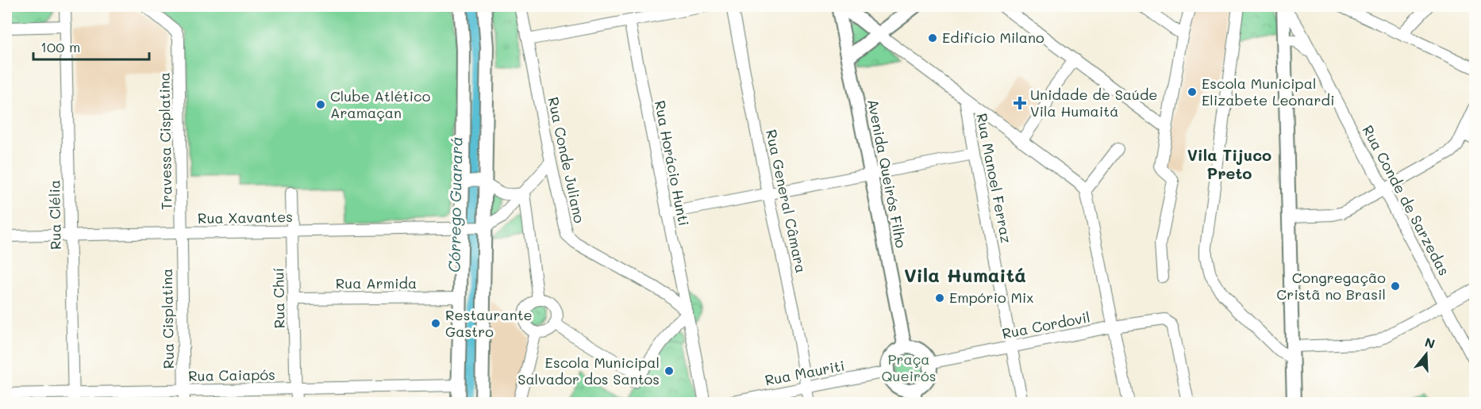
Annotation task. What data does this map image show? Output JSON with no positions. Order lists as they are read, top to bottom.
{
  "streets": {
    "main road": ["Avenida Queirós Filho"],
    "street": [
      "Travessa Cisplatina",
      "Rua Conde Juliano",
      "Rua Horácio Hunti",
      "Rua Manoel Ferraz",
      "Rua Conde de Sarzedas",
      "Rua General Câmara",
      "Rua Clélia",
      "Rua Xavantes",
      "Rua Armida",
      "Rua Chuí",
      "Rua Cisplatina",
      "Rua Cordovil",
      "Rua Mauriti",
      "Rua Caiapós"
    ]
  },
  "crossings": [
    ["Travessa Cisplatina", "Rua Xavantes"],
    ["Travessa Cisplatina", "Rua Cisplatina"],
    ["Rua Conde Juliano", "Rua Horácio Hunti"],
    ["Avenida Queirós Filho", "Rua Cordovil"],
    ["Avenida Queirós Filho", "Rua Mauriti"],
    ["Rua Manoel Ferraz", "Rua Cordovil"],
    ["Rua General Câmara", "Rua Mauriti"],
    ["Rua Clélia", "Rua Xavantes"],
    ["Rua Clélia", "Rua Caiapós"],
    ["Rua Xavantes", "Rua Chuí"],
    ["Rua Xavantes", "Rua Cisplatina"],
    ["Rua Armida", "Rua Chuí"],
    ["Rua Chuí", "Rua Caiapós"],
    ["Rua Cisplatina", "Rua Caiapós"],
    ["Rua Cordovil", "Rua Mauriti"]
  ],
  "districts": ["Vila Tijuco Preto", "Vila Humaitá"],
  "water": ["Córrego Guarará"],
  "parks": ["Praça Queirós"],
  "places": {
    "other": [
      "Edifício Milano",
      "Escola Municipal Elizabete Leonardi",
      "Clube Atlético Aramaçan",
      "Congregação Cristã no Brasil",
      "Empório Mix",
      "Restaurante Gastro",
      "Escola Municipal Salvador dos Santos"
    ],
    "health": ["Unidade de Saúde Vila Humaitá"]
  },
  "scale_bar": "100 m",
  "north": "top"
}
